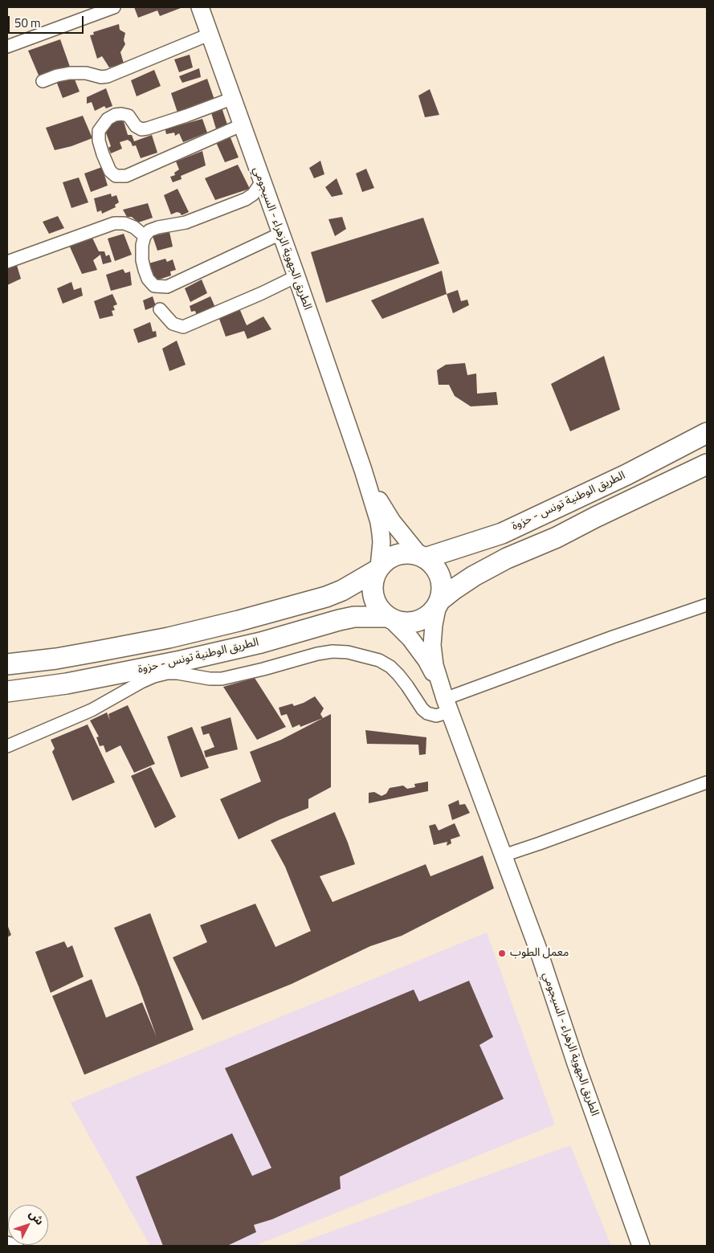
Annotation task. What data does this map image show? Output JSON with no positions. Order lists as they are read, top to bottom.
{
  "streets": {
    "highway": ["الطريق الوطنية تونس - حزوة"],
    "main road": ["الطريق الجهوية الزهراء - السيجومي"]
  },
  "crossings": [
    ["الطريق الجهوية الزهراء - السيجومي", "الطريق الوطنية تونس - حزوة"]
  ],
  "places": ["معمل الطوب"],
  "scale_bar": "50 m",
  "north": "top right"
}
